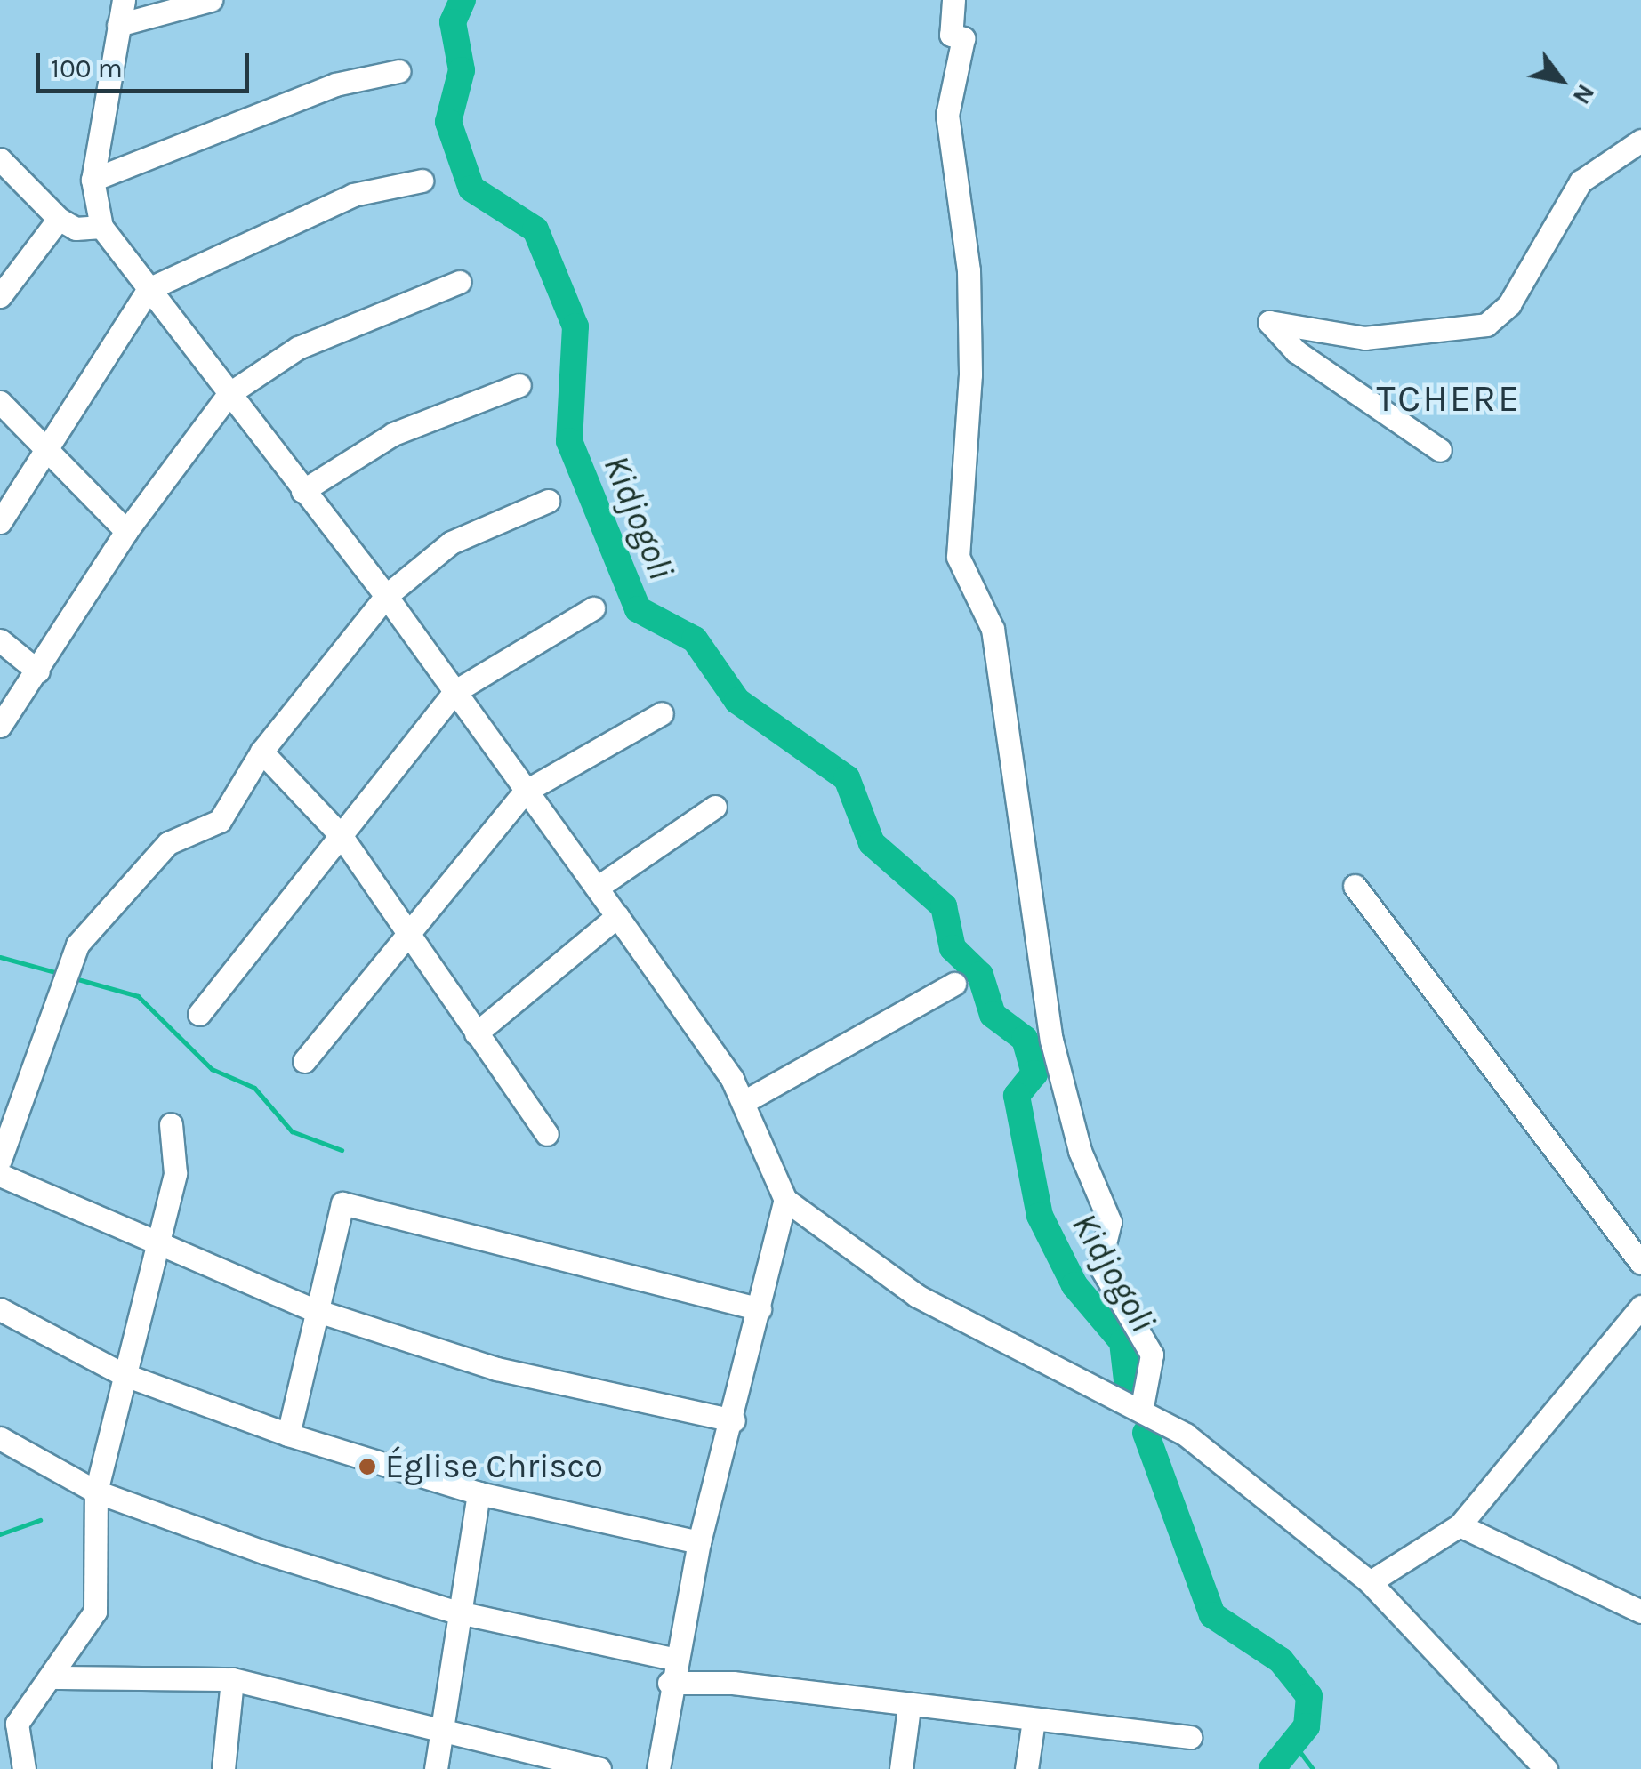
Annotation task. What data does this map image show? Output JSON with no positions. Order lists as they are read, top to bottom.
{
  "districts": ["TCHERE"],
  "water": ["Kidjogoli"],
  "places": ["Église Chrisco"],
  "scale_bar": "100 m",
  "north": "bottom right"
}
